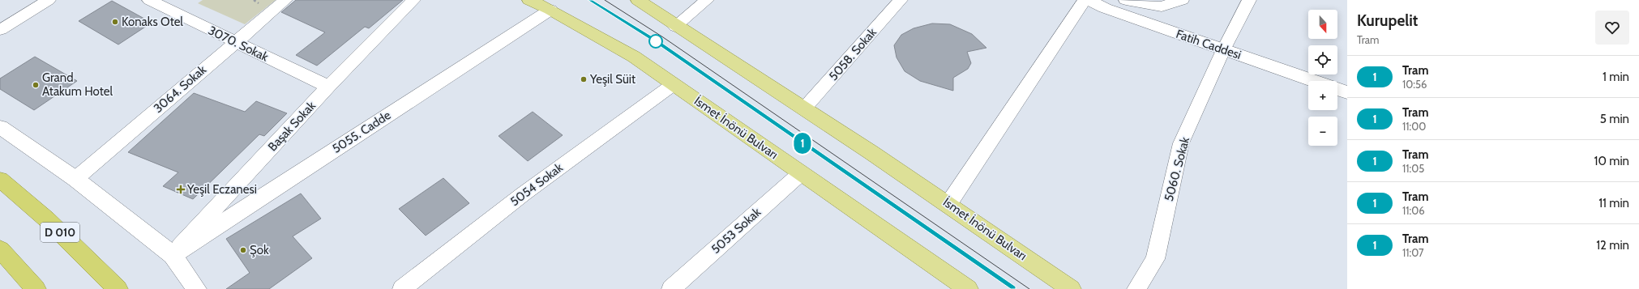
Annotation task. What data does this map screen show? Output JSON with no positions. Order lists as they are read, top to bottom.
{
  "streets": {
    "highway": ["D 010"],
    "main road": ["İsmet İnönü Bulvarı"],
    "street": [
      "3070. Sokak",
      "Fatih Caddesi",
      "5058. Sokak",
      "3064. Sokak",
      "Başak Sokak",
      "5055. Cadde",
      "5060. Sokak",
      "5054 Sokak",
      "5053 Sokak"
    ]
  },
  "crossings": [
    ["3070. Sokak", "3064. Sokak"],
    ["3070. Sokak", "Başak Sokak"],
    ["Fatih Caddesi", "5060. Sokak"],
    ["5058. Sokak", "İsmet İnönü Bulvarı"],
    ["Başak Sokak", "5055. Cadde"],
    ["İsmet İnönü Bulvarı", "5055. Cadde"],
    ["İsmet İnönü Bulvarı", "5054 Sokak"],
    ["İsmet İnönü Bulvarı", "5053 Sokak"]
  ],
  "places": {
    "other": [
      "Konaks Otel",
      "Yeşil Süit",
      "Grand Atakum Hotel",
      "Şok"
    ],
    "health": ["Yeşil Eczanesi"]
  },
  "lines": ["tram line 1"],
  "north": "bottom",
  "page": {
    "on_map": "1",
    "heading": ["Kurupelit", "Tram"],
    "map_buttons": ["+", "−"],
    "list": [
      {
        "mark": "1",
        "name": "Tram",
        "note": "10:56",
        "value": "1 min"
      },
      {
        "mark": "1",
        "name": "Tram",
        "note": "11:00",
        "value": "5 min"
      },
      {
        "mark": "1",
        "name": "Tram",
        "note": "11:05",
        "value": "10 min"
      },
      {
        "mark": "1",
        "name": "Tram",
        "note": "11:06",
        "value": "11 min"
      },
      {
        "mark": "1",
        "name": "Tram",
        "note": "11:07",
        "value": "12 min"
      }
    ]
  }
}
